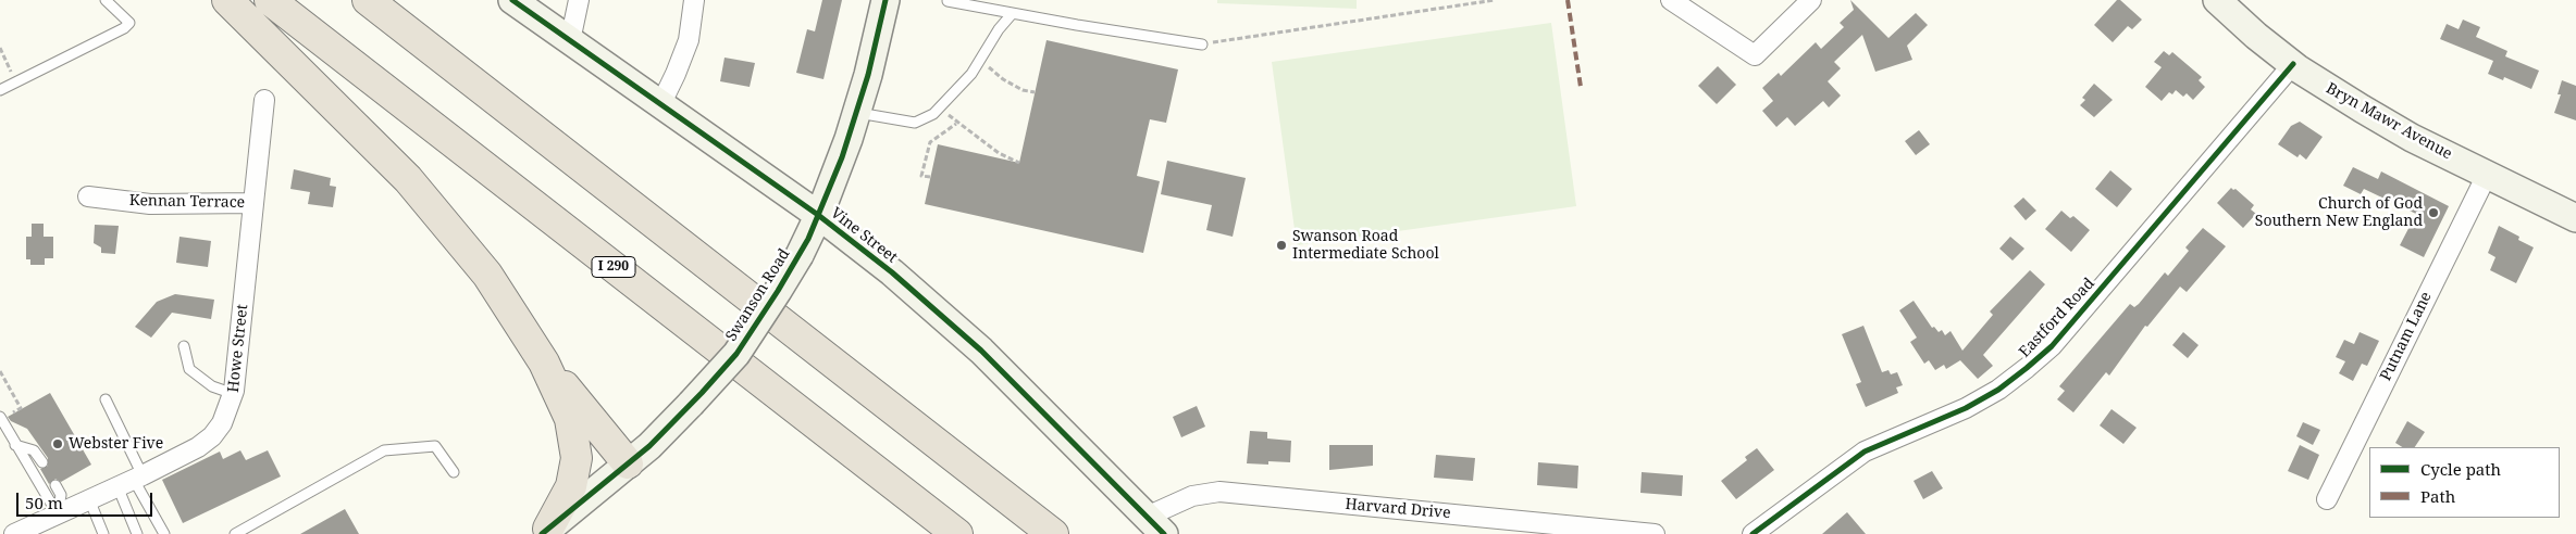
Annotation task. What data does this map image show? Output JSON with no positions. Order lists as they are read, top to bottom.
{
  "streets": {
    "highway": ["I 290"],
    "street": [
      "Bryn Mawr Avenue",
      "Kennan Terrace",
      "Vine Street",
      "Swanson Road",
      "Eastford Road",
      "Putnam Lane",
      "Howe Street",
      "Harvard Drive"
    ]
  },
  "crossings": [
    ["Bryn Mawr Avenue", "Eastford Road"],
    ["Bryn Mawr Avenue", "Putnam Lane"],
    ["Kennan Terrace", "Howe Street"],
    ["Vine Street", "Swanson Road"],
    ["Vine Street", "Harvard Drive"]
  ],
  "places": ["Church of God Southern New England", "Swanson Road Intermediate School", "Webster Five"],
  "legend": ["Cycle path", "Path"],
  "scale_bar": "50 m"
}
